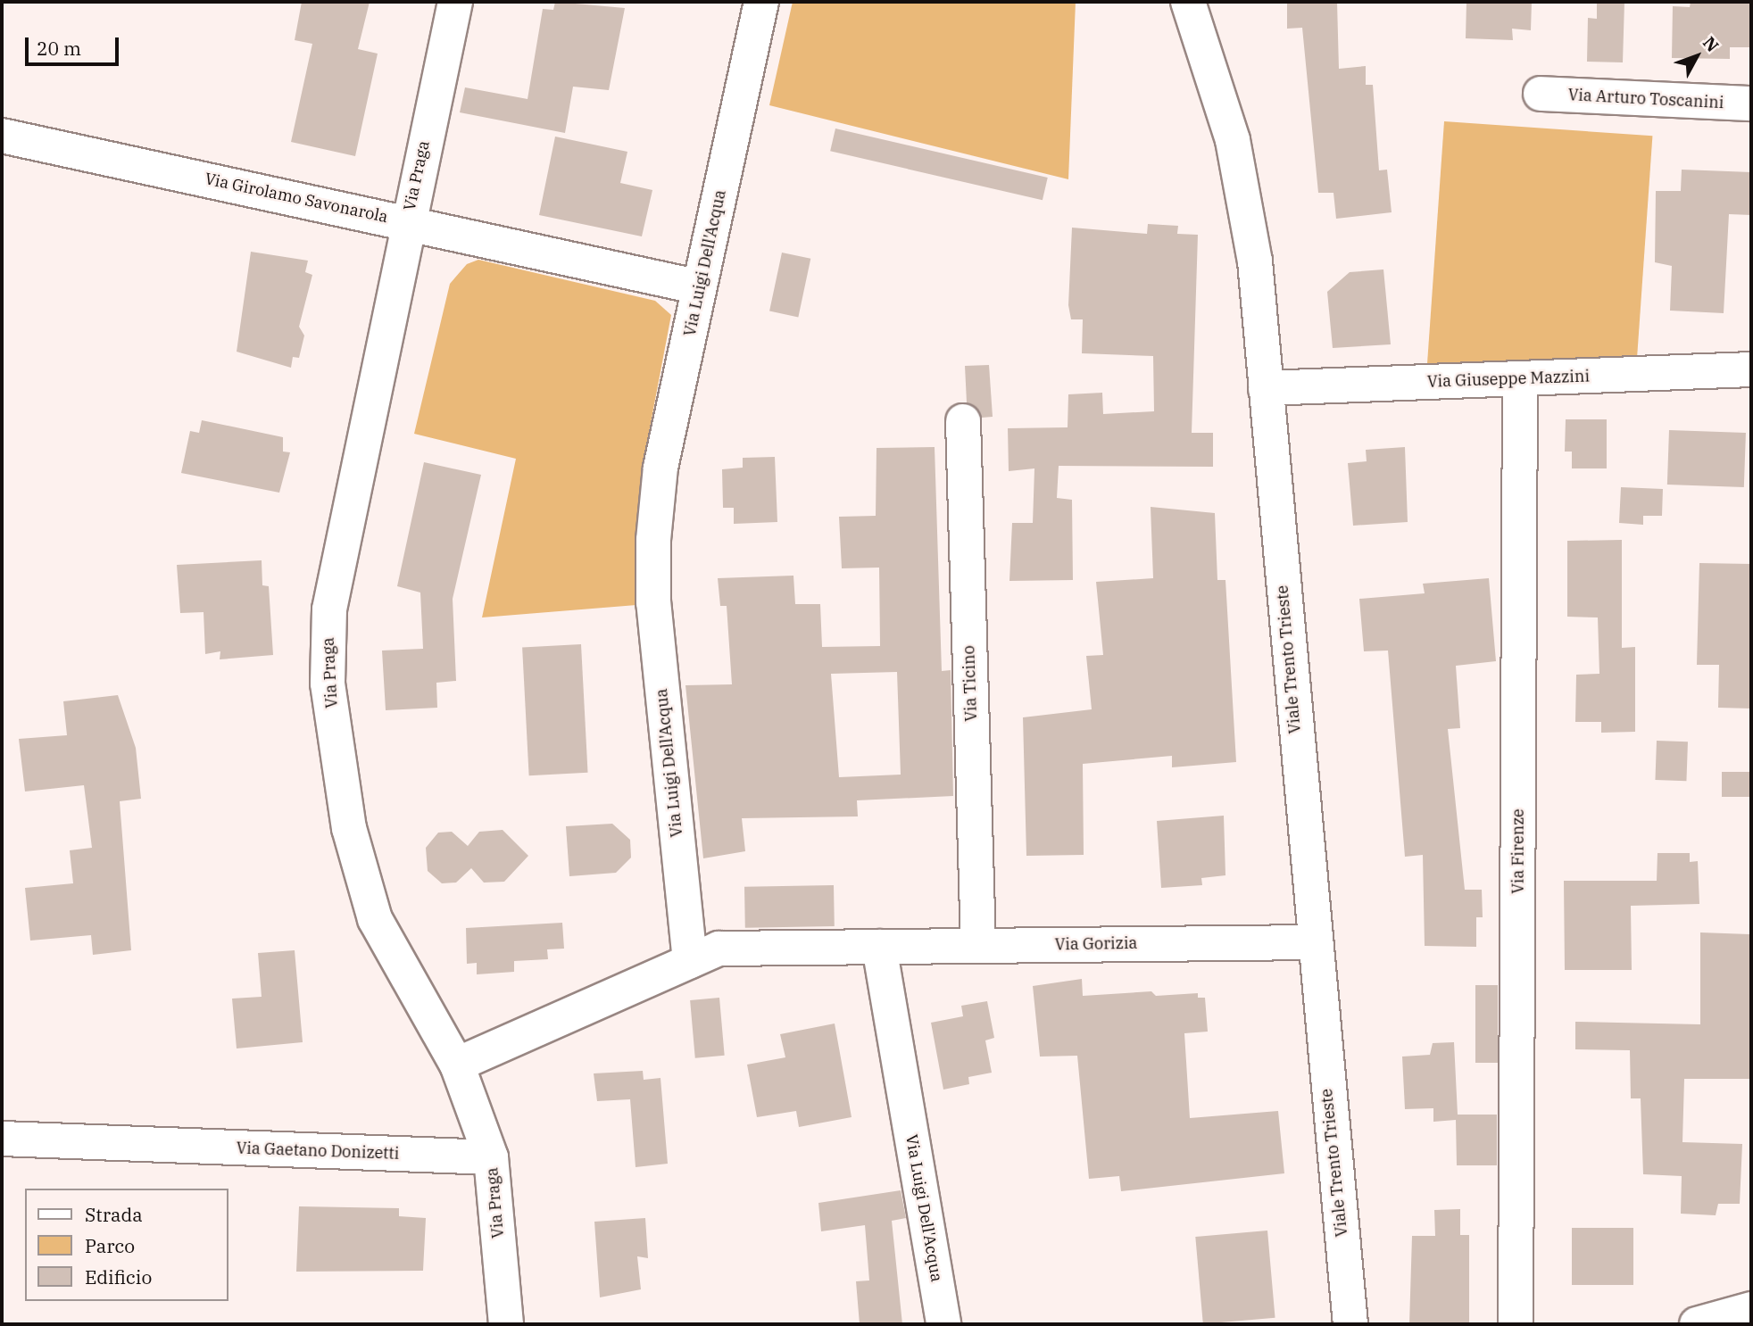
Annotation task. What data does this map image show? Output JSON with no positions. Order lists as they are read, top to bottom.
{
  "streets": {
    "street": [
      "Via Arturo Toscanini",
      "Via Praga",
      "Via Girolamo Savonarola",
      "Via Luigi Dell'Acqua",
      "Via Giuseppe Mazzini",
      "Viale Trento Trieste",
      "Via Ticino",
      "Via Firenze",
      "Via Gorizia",
      "Via Gaetano Donizetti"
    ]
  },
  "crossings": [
    ["Via Praga", "Via Girolamo Savonarola"],
    ["Via Praga", "Via Gaetano Donizetti"],
    ["Via Girolamo Savonarola", "Via Luigi Dell'Acqua"],
    ["Via Luigi Dell'Acqua", "Via Gorizia"],
    ["Via Giuseppe Mazzini", "Viale Trento Trieste"],
    ["Via Giuseppe Mazzini", "Via Firenze"],
    ["Viale Trento Trieste", "Via Gorizia"],
    ["Via Ticino", "Via Gorizia"]
  ],
  "legend": ["Strada", "Parco", "Edificio"],
  "scale_bar": "20 m",
  "north": "top right"
}
